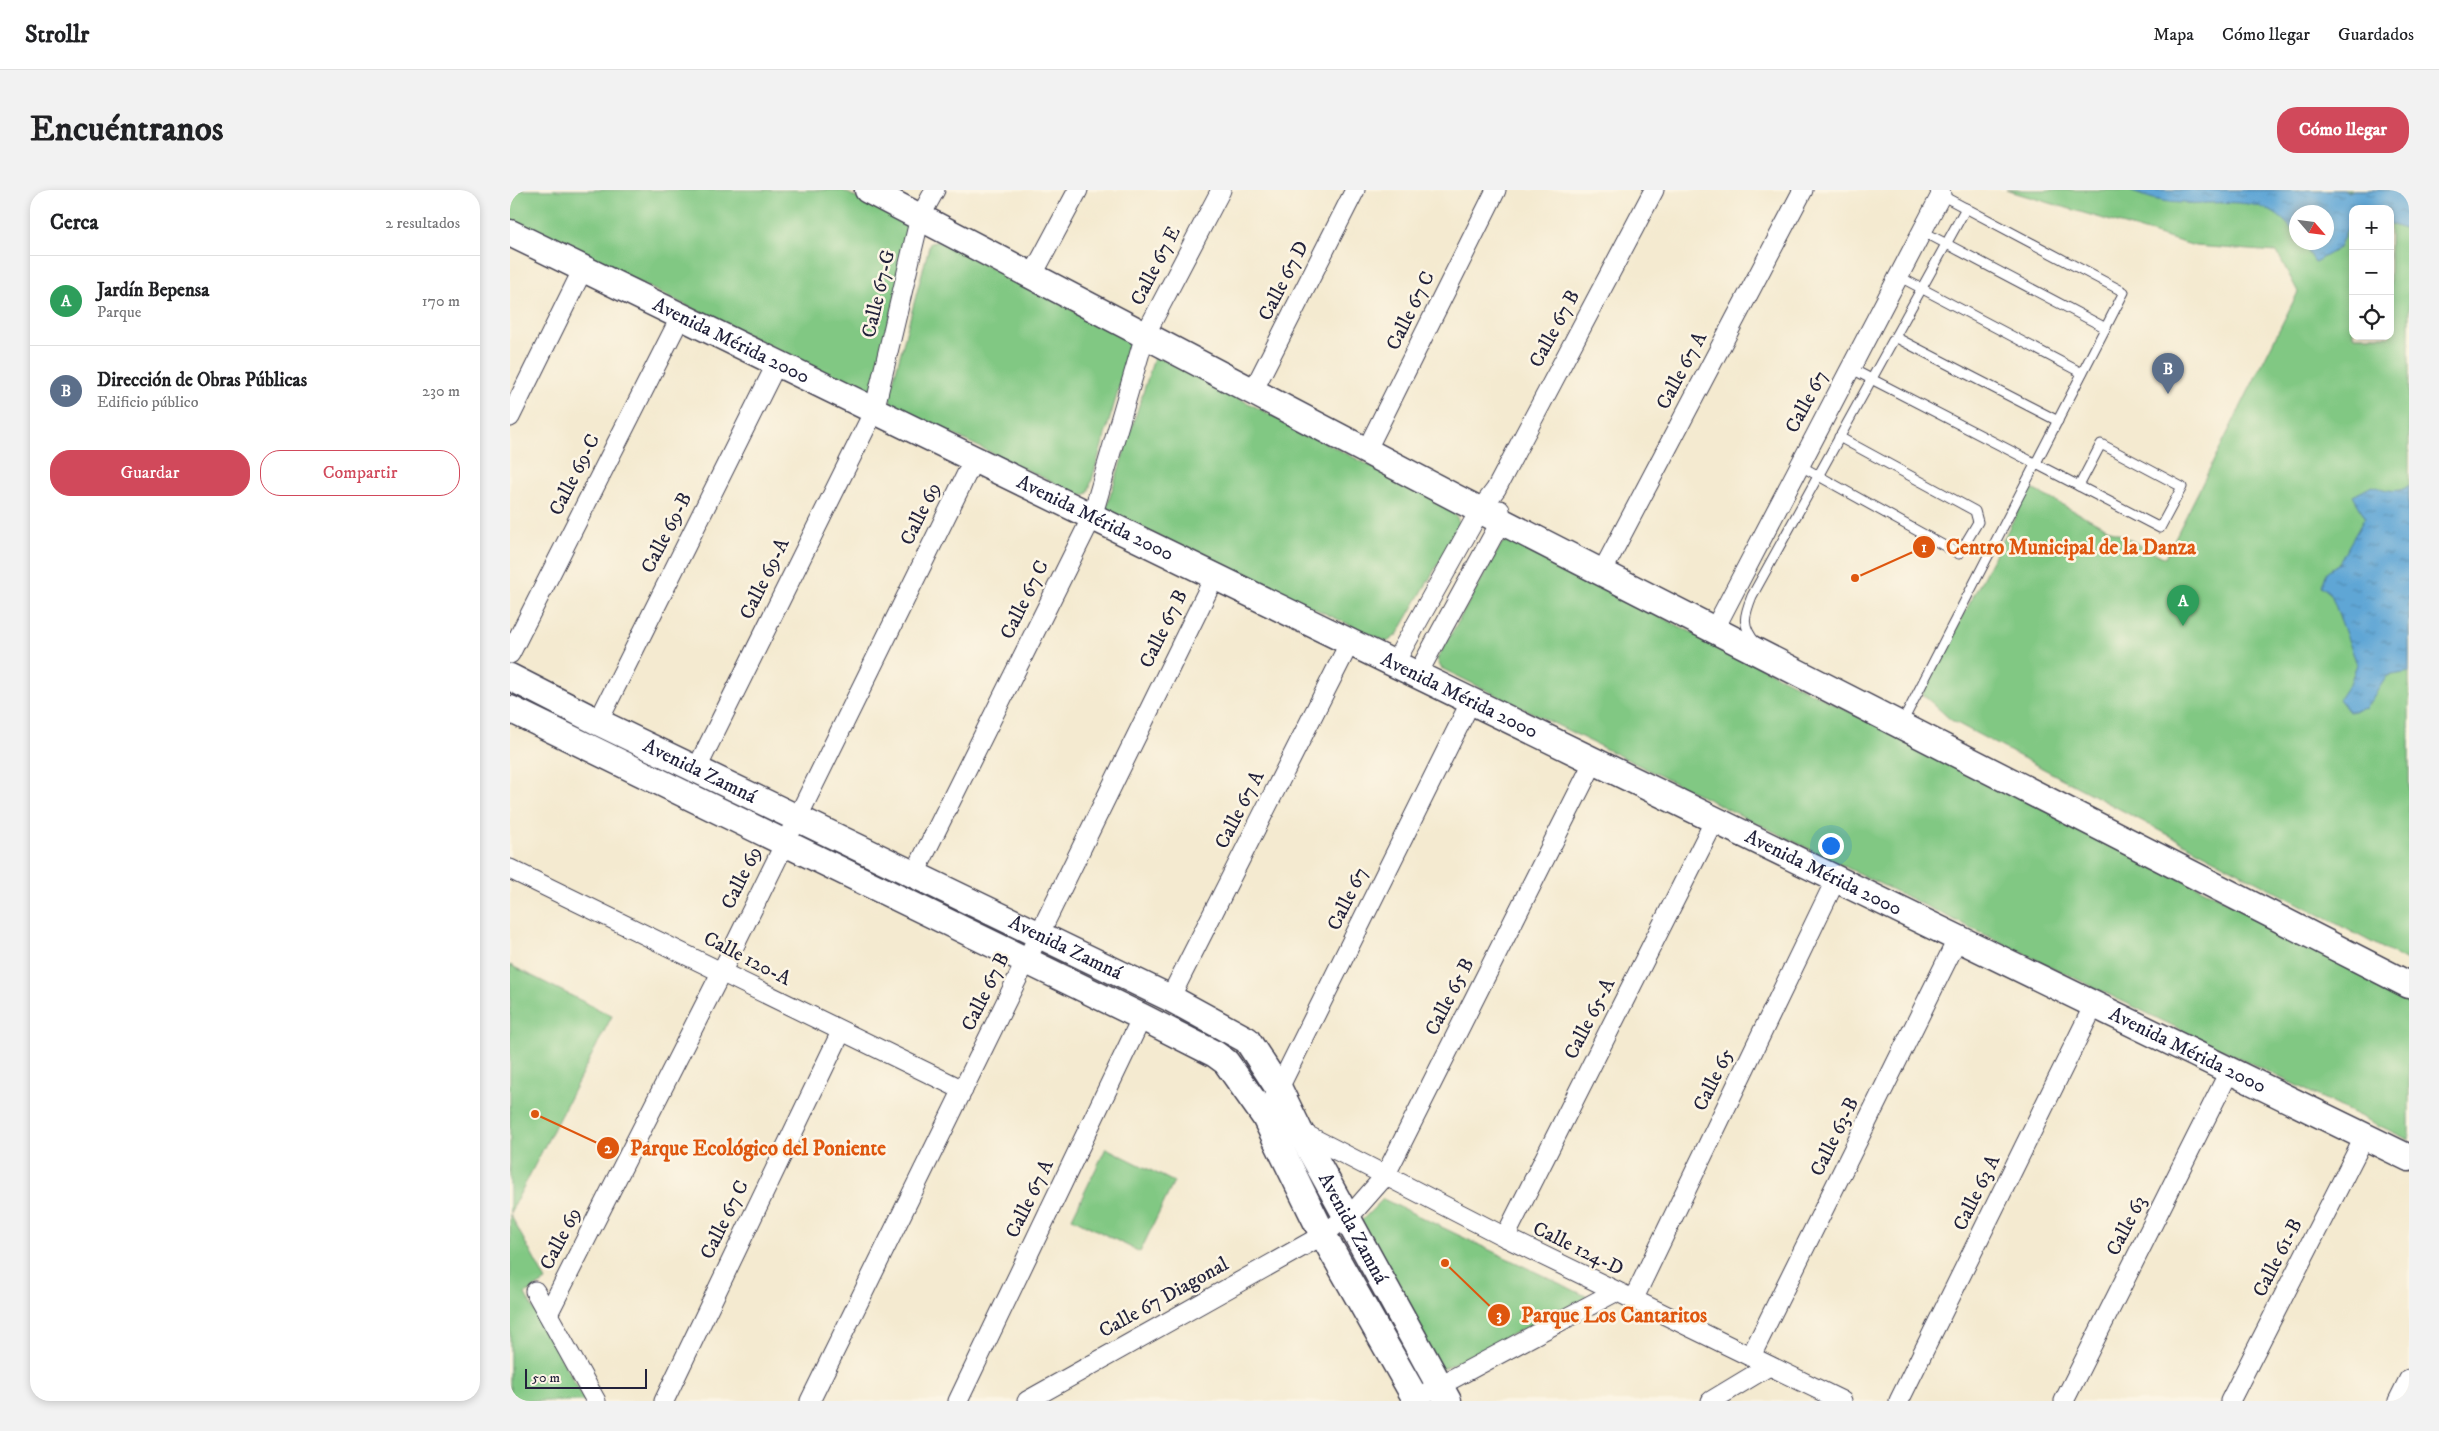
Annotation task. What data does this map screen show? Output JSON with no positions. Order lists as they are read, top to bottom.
{
  "streets": {
    "main road": ["Avenida Mérida 2000", "Avenida Zamná"],
    "street": [
      "Calle 67 E",
      "Calle 67 D",
      "Calle 67-G",
      "Calle 67 C",
      "Calle 67 B",
      "Calle 67 A",
      "Calle 67",
      "Calle 69-C",
      "Calle 69",
      "Calle 69-B",
      "Calle 69-A",
      "Calle 120-A",
      "Calle 65 B",
      "Calle 65-A",
      "Calle 65",
      "Calle 63-B",
      "Calle 63 A",
      "Calle 63",
      "Calle 124-D",
      "Calle 61-B",
      "Calle 67 Diagonal"
    ]
  },
  "crossings": [
    ["Calle 67 E", "Calle 67 C"],
    ["Calle 67-G", "Avenida Mérida 2000"],
    ["Calle 67-G", "Calle 69-A"],
    ["Calle 67 C", "Avenida Mérida 2000"],
    ["Calle 67 C", "Avenida Zamná"],
    ["Calle 67 C", "Calle 120-A"],
    ["Calle 67 B", "Avenida Mérida 2000"],
    ["Calle 67 B", "Avenida Zamná"],
    ["Calle 67 B", "Calle 120-A"],
    ["Avenida Mérida 2000", "Calle 67 A"],
    ["Avenida Mérida 2000", "Calle 67"],
    ["Avenida Mérida 2000", "Calle 69-C"],
    ["Avenida Mérida 2000", "Calle 69"],
    ["Avenida Mérida 2000", "Calle 69-B"],
    ["Avenida Mérida 2000", "Calle 69-A"],
    ["Avenida Mérida 2000", "Calle 65 B"],
    ["Avenida Mérida 2000", "Calle 65-A"],
    ["Avenida Mérida 2000", "Calle 65"],
    ["Avenida Mérida 2000", "Calle 63-B"],
    ["Avenida Mérida 2000", "Calle 63 A"],
    ["Avenida Mérida 2000", "Calle 63"],
    ["Avenida Mérida 2000", "Calle 61-B"],
    ["Calle 67 A", "Avenida Zamná"],
    ["Calle 67", "Avenida Zamná"],
    ["Calle 69", "Avenida Zamná"],
    ["Calle 69", "Calle 120-A"],
    ["Calle 69-B", "Avenida Zamná"],
    ["Calle 69-A", "Avenida Zamná"],
    ["Avenida Zamná", "Calle 65 B"],
    ["Avenida Zamná", "Calle 124-D"],
    ["Avenida Zamná", "Calle 67 Diagonal"],
    ["Calle 65 B", "Calle 124-D"],
    ["Calle 65 B", "Calle 67 Diagonal"],
    ["Calle 65-A", "Calle 124-D"],
    ["Calle 65", "Calle 124-D"],
    ["Calle 63-B", "Calle 124-D"]
  ],
  "places": ["Centro Municipal de la Danza", "Parque Ecológico del Poniente", "Parque Los Cantaritos"],
  "scale_bar": "50 m",
  "north": "bottom right",
  "page": {
    "header": "Strollr",
    "nav": ["Mapa", "Cómo llegar", "Guardados"],
    "buttons": [
      "Cómo llegar",
      ["Guardar", "Compartir"]
    ],
    "title": "Encuéntranos",
    "heading": ["Cerca", "2 resultados"],
    "map_buttons": ["+", "−"],
    "list": [
      {
        "mark": "A",
        "name": "Jardín Bepensa",
        "note": "Parque",
        "value": "170 m"
      },
      {
        "mark": "B",
        "name": "Dirección de Obras Públicas",
        "note": "Edificio público",
        "value": "230 m"
      }
    ],
    "pins": ["B", "A"],
    "scale": "50 m"
  }
}
